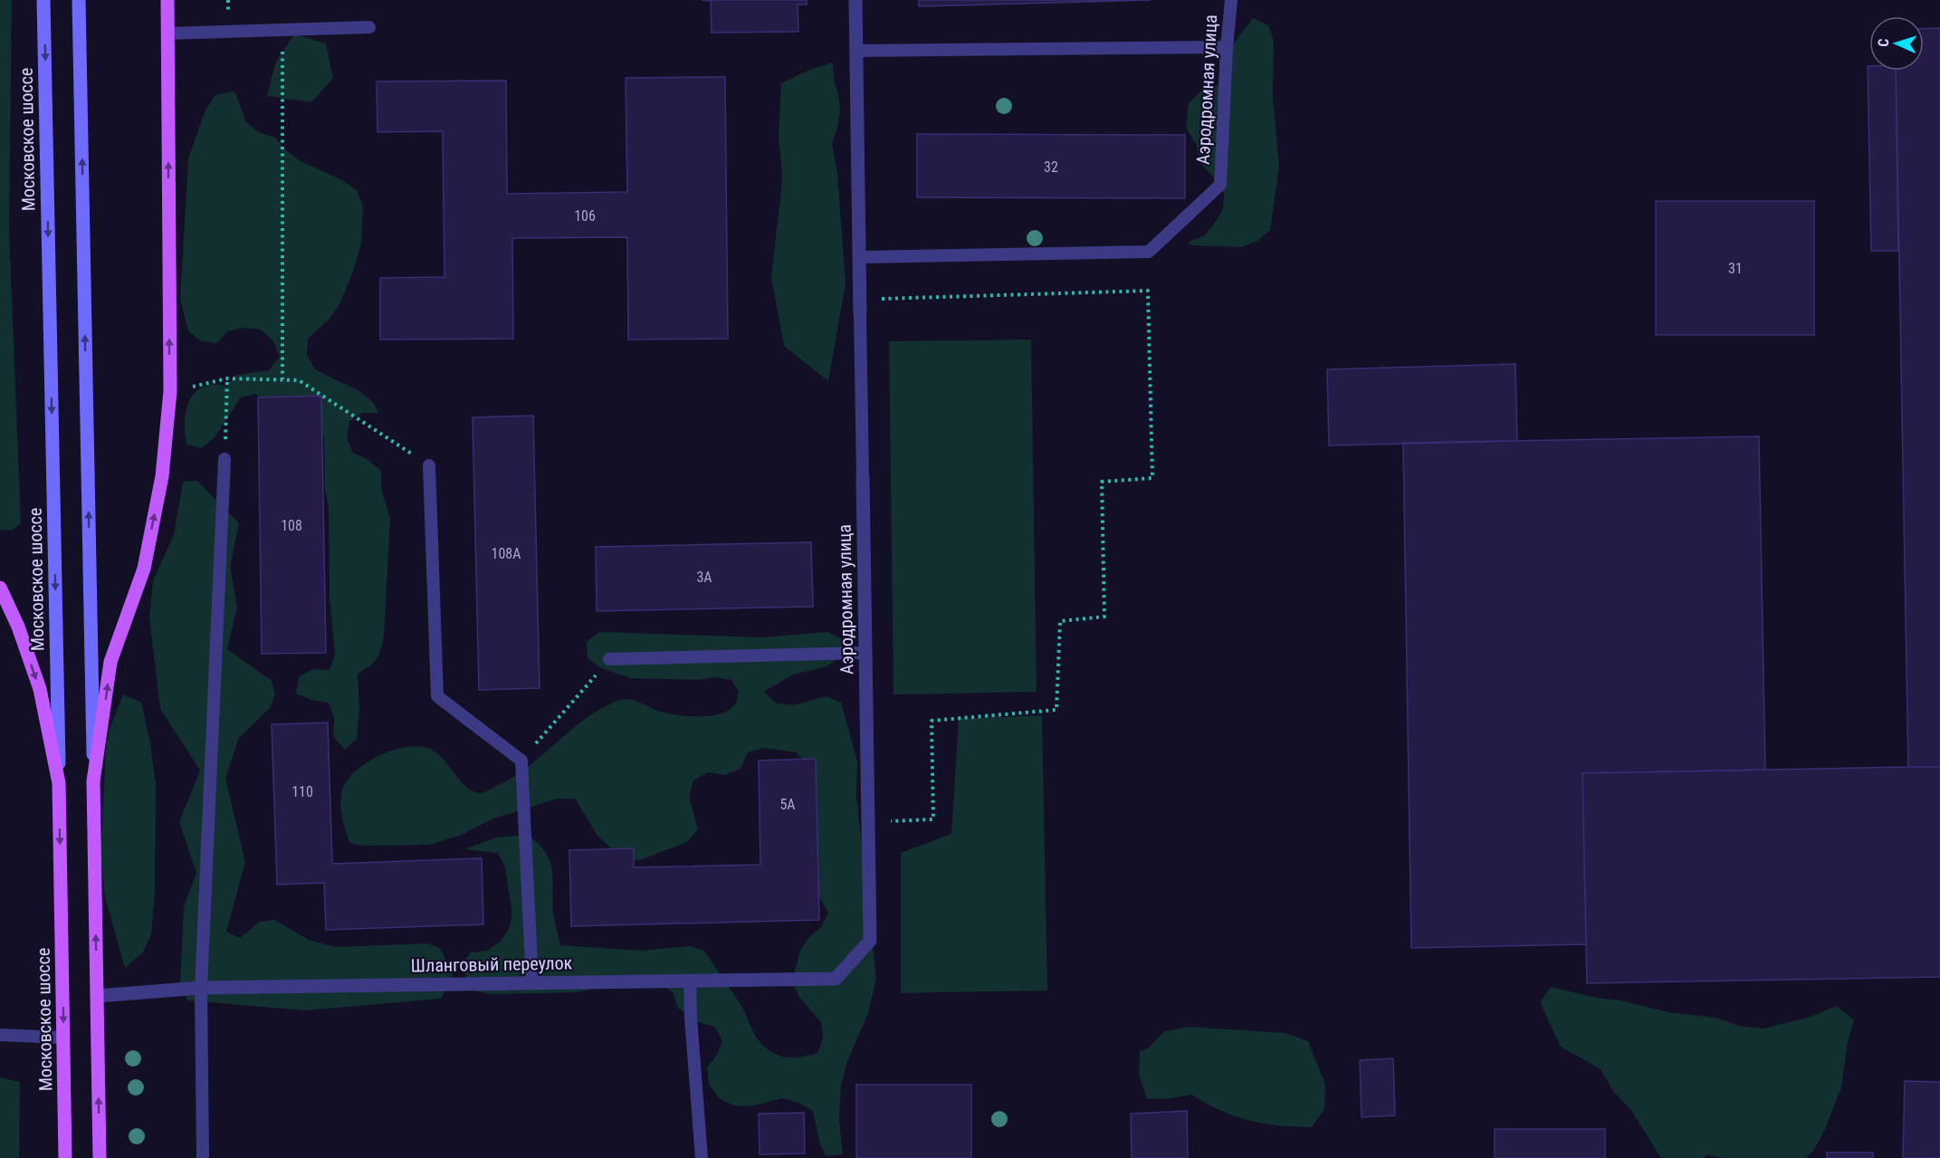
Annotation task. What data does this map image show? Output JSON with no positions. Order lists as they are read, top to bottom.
{
  "streets": {
    "main road": ["Московское шоссе"],
    "street": ["Аэродромная улица", "Шланговый переулок"]
  },
  "crossings": [
    ["Аэродромная улица", "Шланговый переулок"]
  ],
  "house_numbers": [
    "32",
    "106",
    "31",
    "108",
    "108А",
    "3А",
    "110",
    "5А"
  ],
  "north": "left"
}
